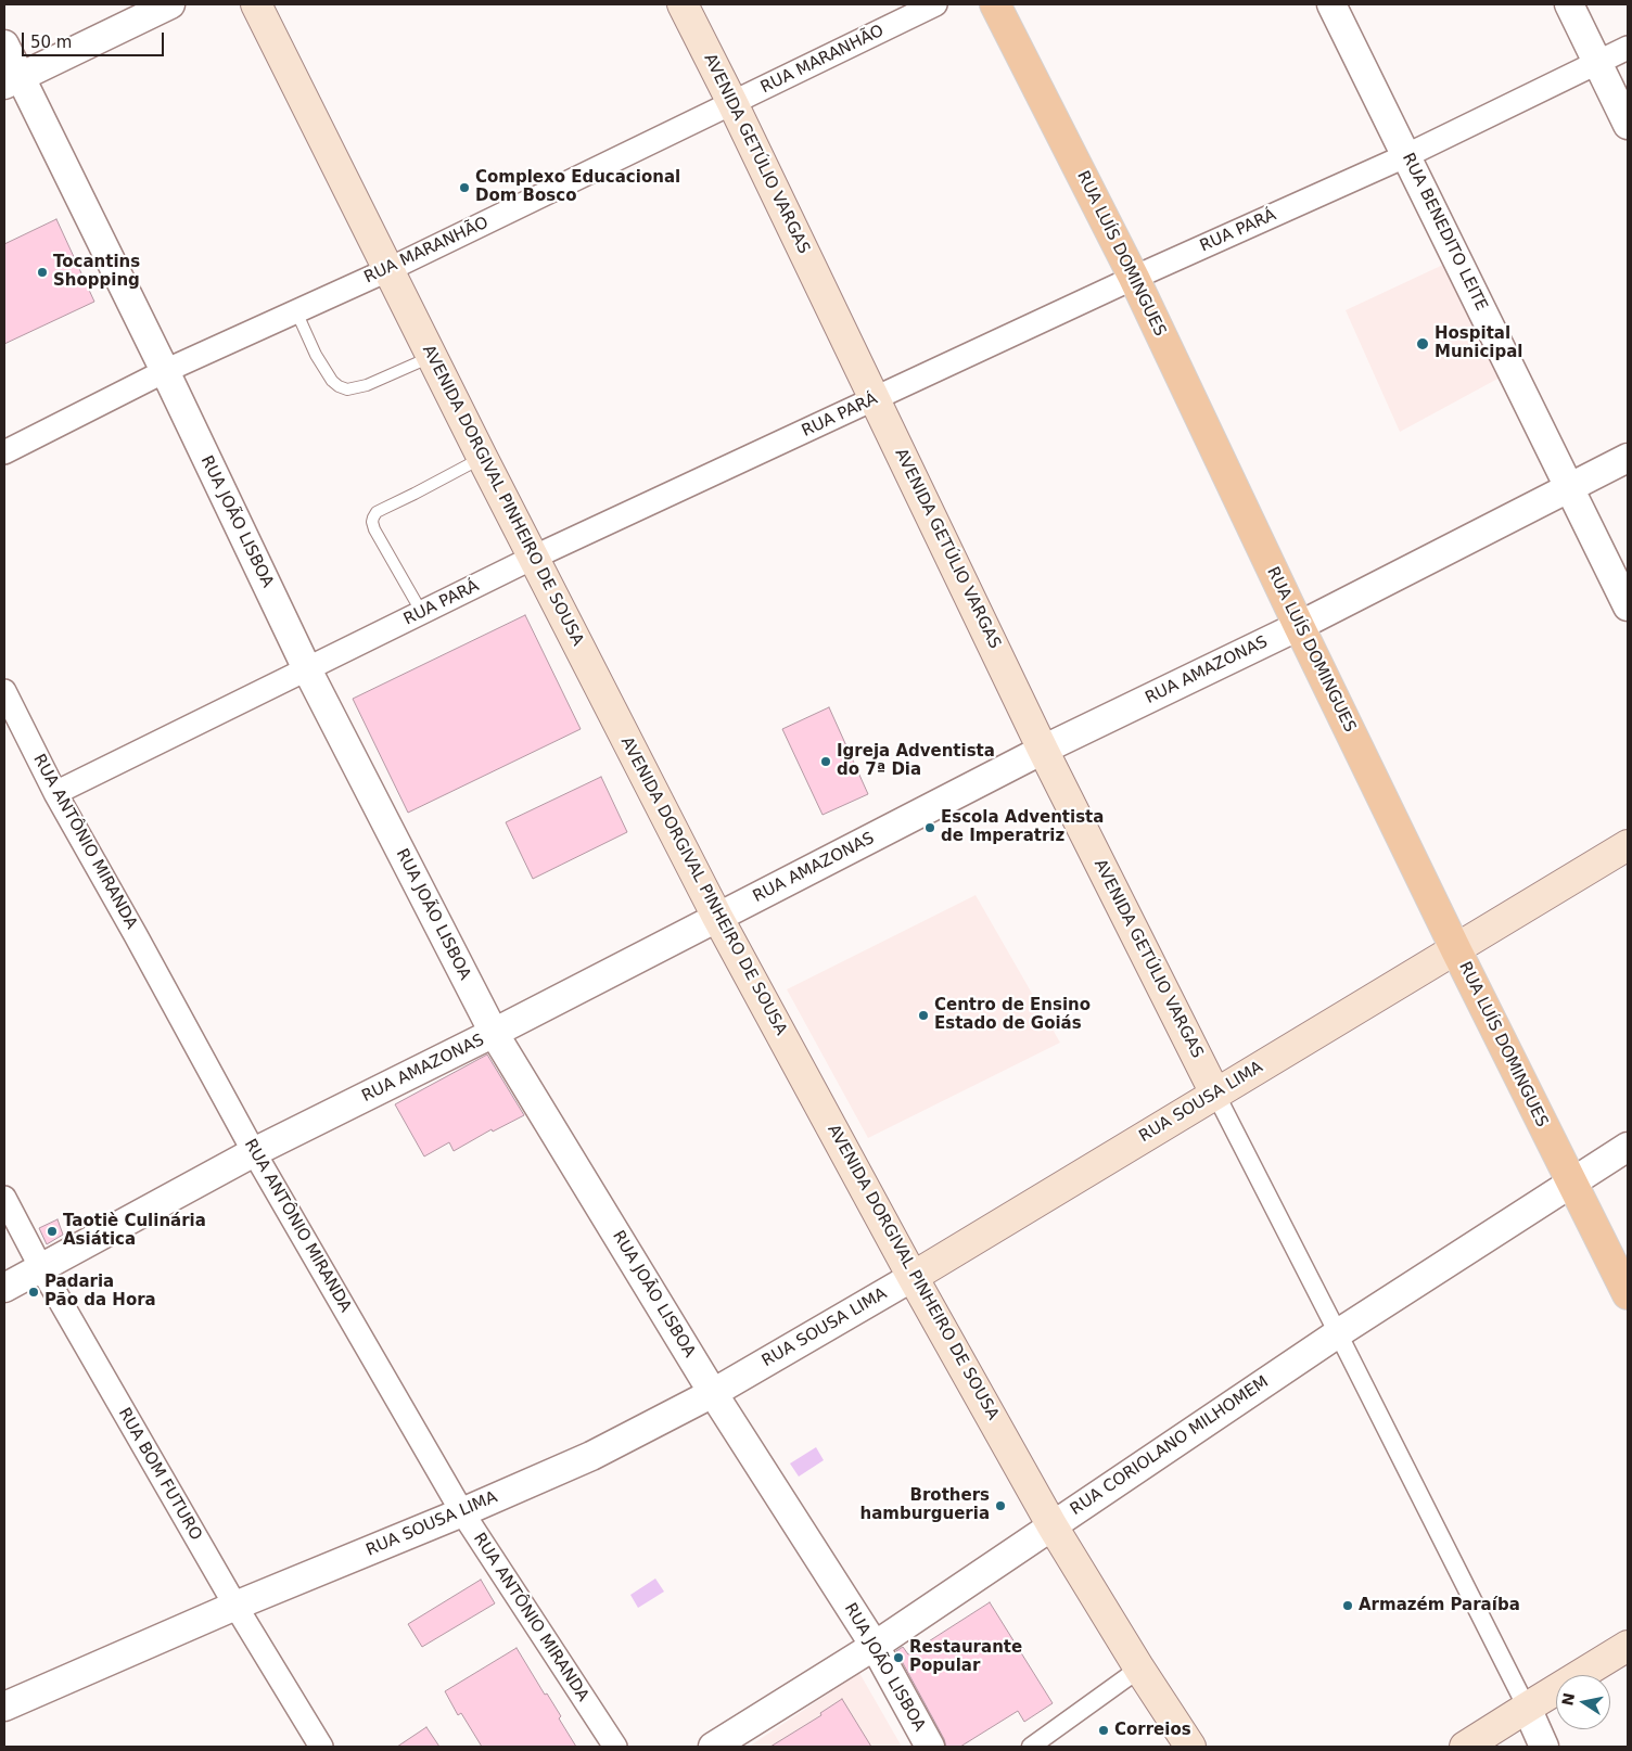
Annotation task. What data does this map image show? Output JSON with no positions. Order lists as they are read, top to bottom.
{
  "streets": {
    "main road": [
      "AVENIDA GETÚLIO VARGAS",
      "RUA LUÍS DOMINGUES",
      "AVENIDA DORGIVAL PINHEIRO DE SOUSA",
      "RUA SOUSA LIMA"
    ],
    "street": [
      "RUA MARANHÃO",
      "RUA PARÁ",
      "RUA BENEDITO LEITE",
      "RUA JOÃO LISBOA",
      "RUA AMAZONAS",
      "RUA ANTÔNIO MIRANDA",
      "RUA CORIOLANO MILHOMEM",
      "RUA BOM FUTURO"
    ]
  },
  "crossings": [
    ["RUA MARANHÃO", "AVENIDA GETÚLIO VARGAS"],
    ["RUA MARANHÃO", "AVENIDA DORGIVAL PINHEIRO DE SOUSA"],
    ["RUA MARANHÃO", "RUA JOÃO LISBOA"],
    ["AVENIDA GETÚLIO VARGAS", "RUA PARÁ"],
    ["AVENIDA GETÚLIO VARGAS", "RUA AMAZONAS"],
    ["AVENIDA GETÚLIO VARGAS", "RUA SOUSA LIMA"],
    ["RUA PARÁ", "RUA BENEDITO LEITE"],
    ["RUA PARÁ", "RUA LUÍS DOMINGUES"],
    ["RUA PARÁ", "AVENIDA DORGIVAL PINHEIRO DE SOUSA"],
    ["RUA PARÁ", "RUA JOÃO LISBOA"],
    ["RUA PARÁ", "RUA ANTÔNIO MIRANDA"],
    ["RUA BENEDITO LEITE", "RUA AMAZONAS"],
    ["RUA LUÍS DOMINGUES", "RUA AMAZONAS"],
    ["RUA LUÍS DOMINGUES", "RUA SOUSA LIMA"],
    ["RUA LUÍS DOMINGUES", "RUA CORIOLANO MILHOMEM"],
    ["AVENIDA DORGIVAL PINHEIRO DE SOUSA", "RUA AMAZONAS"],
    ["AVENIDA DORGIVAL PINHEIRO DE SOUSA", "RUA SOUSA LIMA"],
    ["AVENIDA DORGIVAL PINHEIRO DE SOUSA", "RUA CORIOLANO MILHOMEM"],
    ["RUA JOÃO LISBOA", "RUA AMAZONAS"],
    ["RUA JOÃO LISBOA", "RUA SOUSA LIMA"],
    ["RUA JOÃO LISBOA", "RUA CORIOLANO MILHOMEM"],
    ["RUA AMAZONAS", "RUA ANTÔNIO MIRANDA"],
    ["RUA AMAZONAS", "RUA BOM FUTURO"],
    ["RUA ANTÔNIO MIRANDA", "RUA SOUSA LIMA"],
    ["RUA SOUSA LIMA", "RUA BOM FUTURO"]
  ],
  "places": [
    "Complexo Educacional Dom Bosco",
    "Tocantins Shopping",
    "Hospital Municipal",
    "Igreja Adventista do 7ª Dia",
    "Escola Adventista de Imperatriz",
    "Centro de Ensino Estado de Goiás",
    "Taotiè Culinária Asiática",
    "Padaria Pão da Hora",
    "Brothers hamburgueria",
    "Armazém Paraíba",
    "Restaurante Popular",
    "Correios"
  ],
  "scale_bar": "50 m",
  "north": "left"
}
